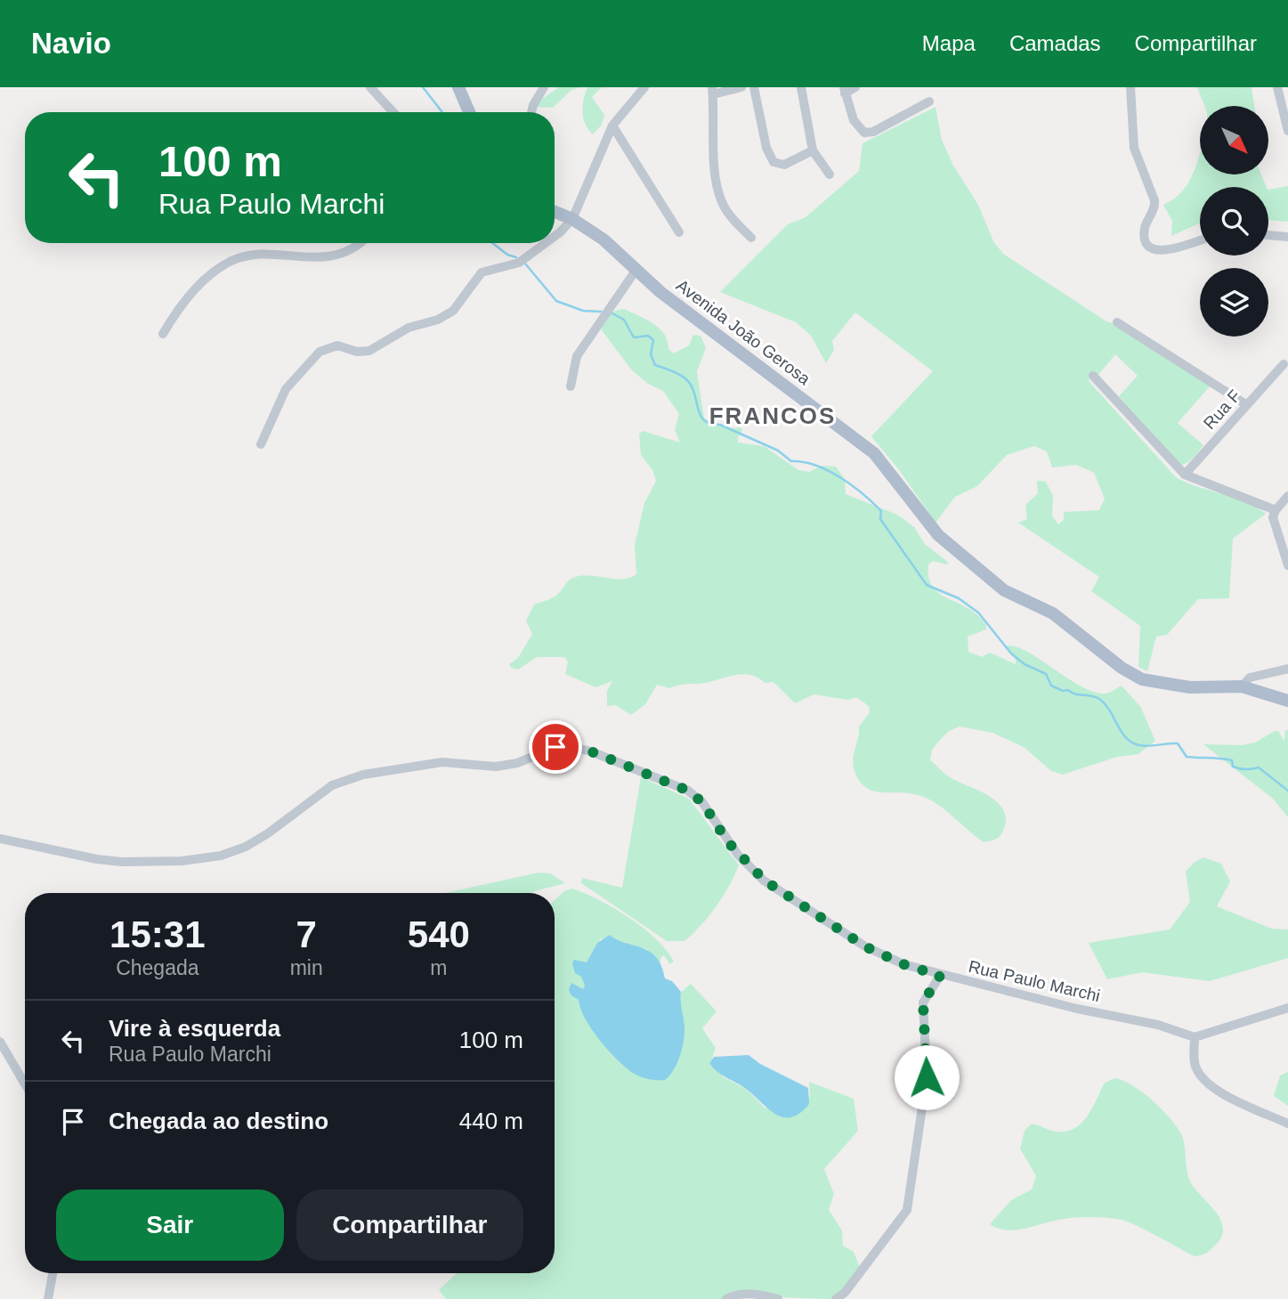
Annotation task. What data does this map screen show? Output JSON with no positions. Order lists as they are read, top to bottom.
{
  "streets": {
    "main road": ["Avenida João Gerosa"],
    "street": ["Rua F", "Rua Paulo Marchi"]
  },
  "districts": ["FRANCOS"],
  "north": "bottom right",
  "page": {
    "header": "Navio",
    "nav": ["Mapa", "Camadas", "Compartilhar"],
    "turn": ["100 m", "Rua Paulo Marchi"],
    "eta": [
      "15:31",
      "Chegada",
      "7",
      "min",
      "540",
      "m"
    ],
    "list": [
      {
        "name": "Vire à esquerda",
        "note": "Rua Paulo Marchi",
        "value": "100 m"
      },
      {
        "name": "Chegada ao destino",
        "value": "440 m"
      }
    ],
    "buttons": ["Sair", "Compartilhar"]
  }
}
